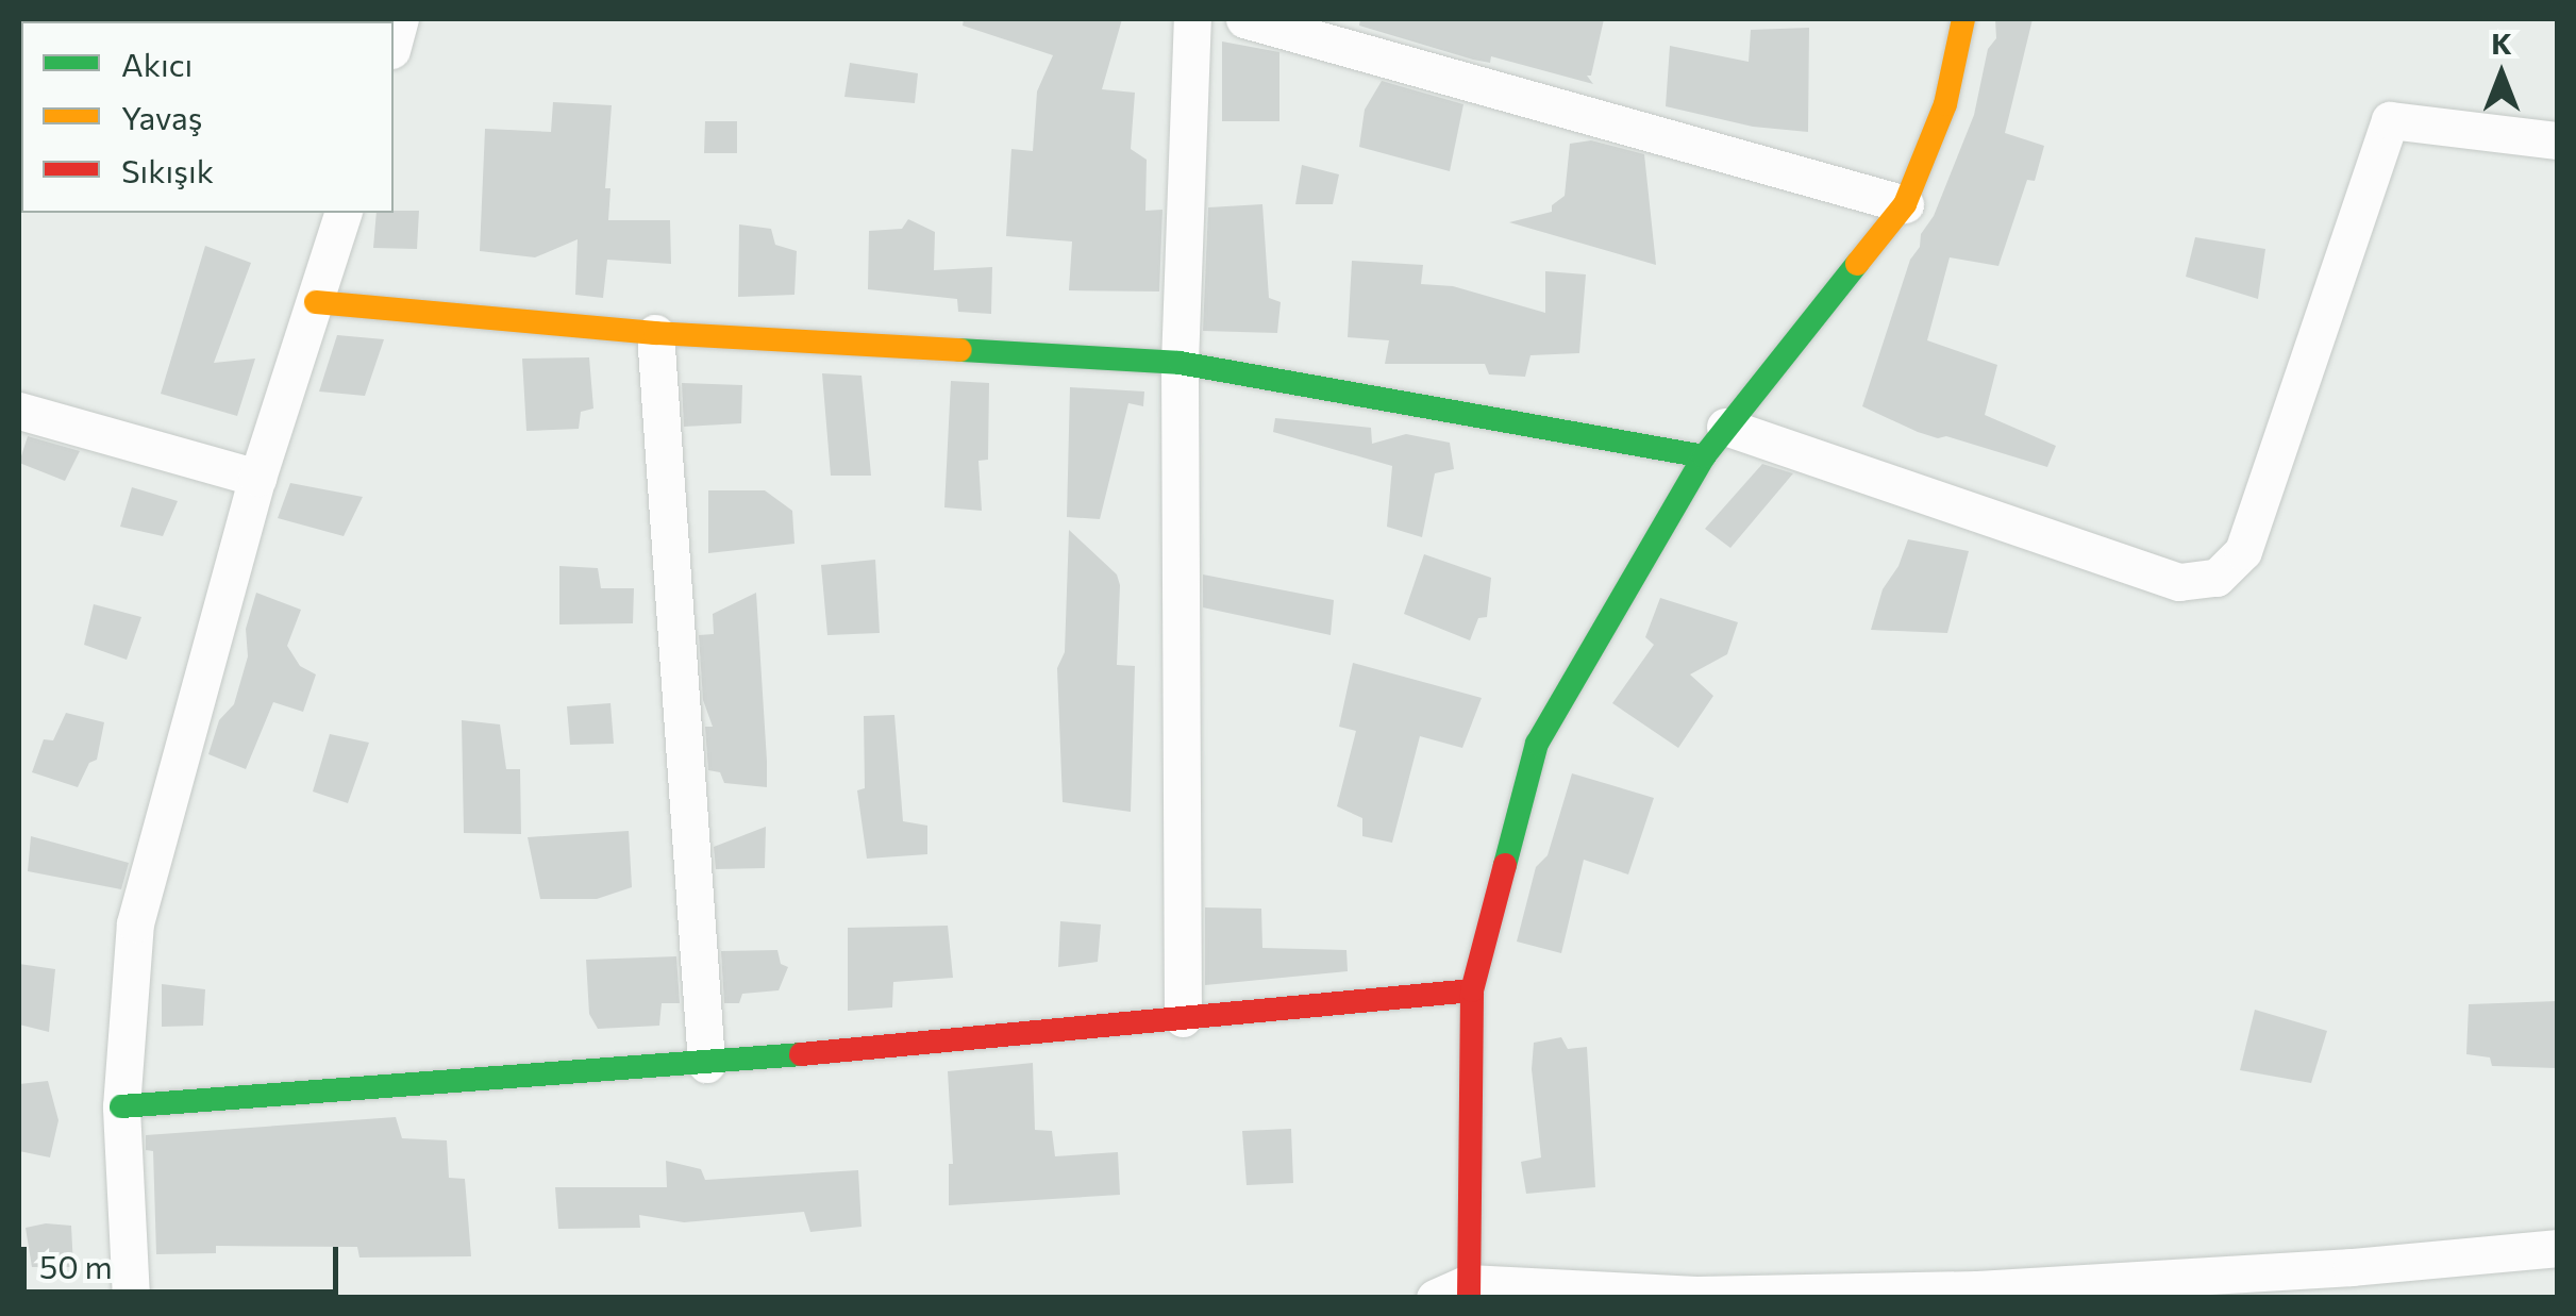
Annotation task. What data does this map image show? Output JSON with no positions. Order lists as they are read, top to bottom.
{
  "legend": ["Akıcı", "Yavaş", "Sıkışık"],
  "scale_bar": "50 m",
  "north": "top"
}
